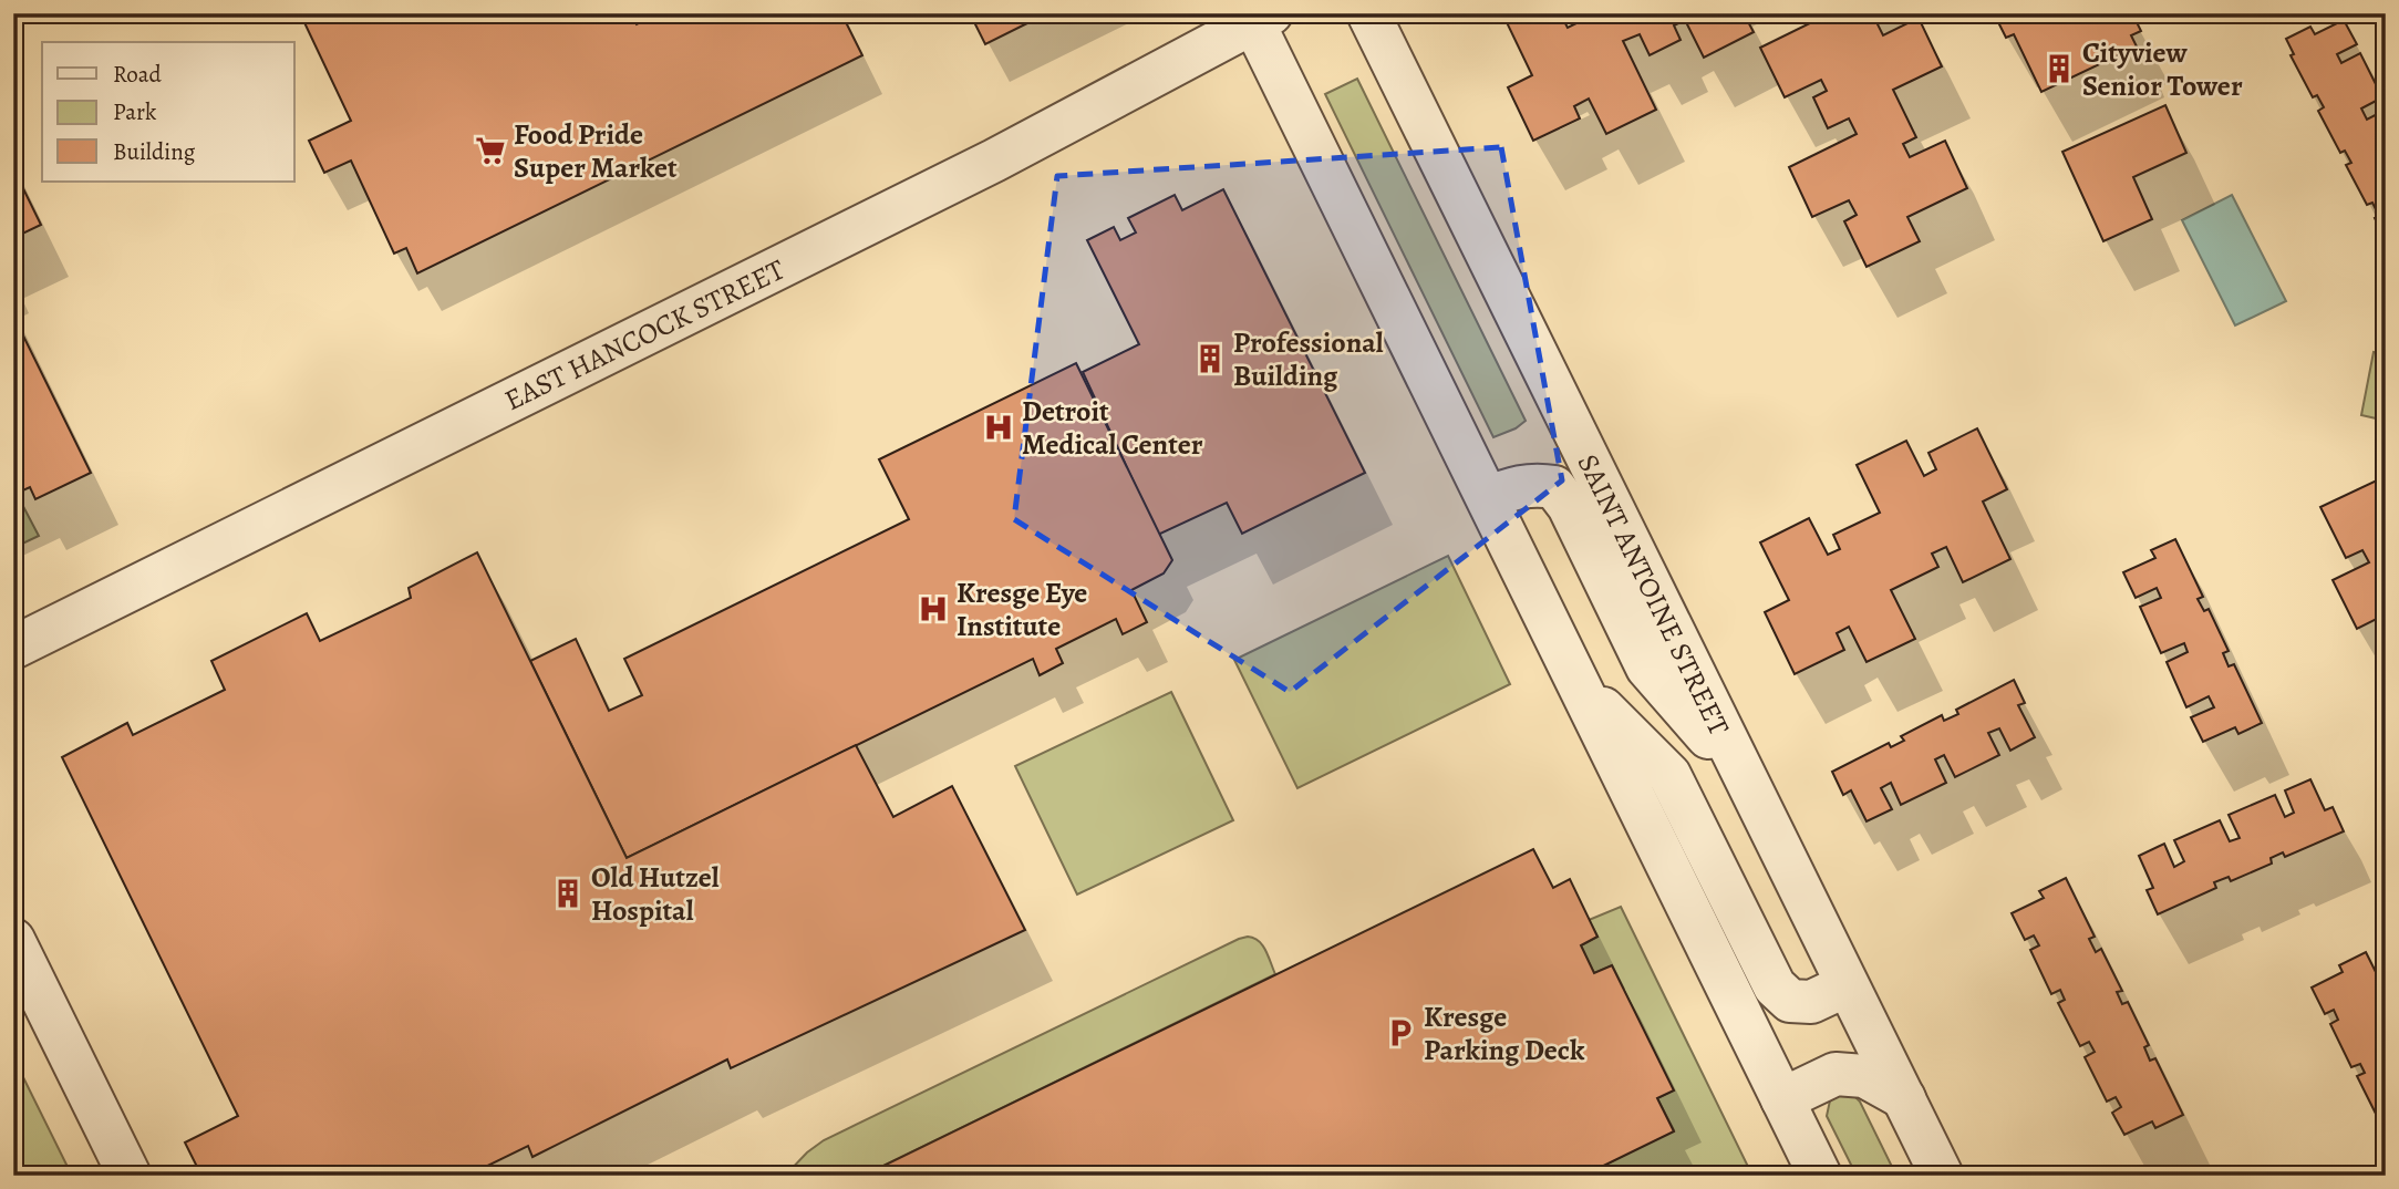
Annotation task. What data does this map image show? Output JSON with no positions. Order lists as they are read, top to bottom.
{
  "streets": {
    "street": ["EAST HANCOCK STREET", "SAINT ANTOINE STREET"]
  },
  "places": {
    "building": ["Cityview Senior Tower", "Professional Building", "Old Hutzel Hospital"],
    "supermarket": ["Food Pride Super Market"],
    "hospital": ["Detroit Medical Center", "Kresge Eye Institute"],
    "parking": ["Kresge Parking Deck"]
  },
  "legend": ["Road", "Park", "Building"]
}
